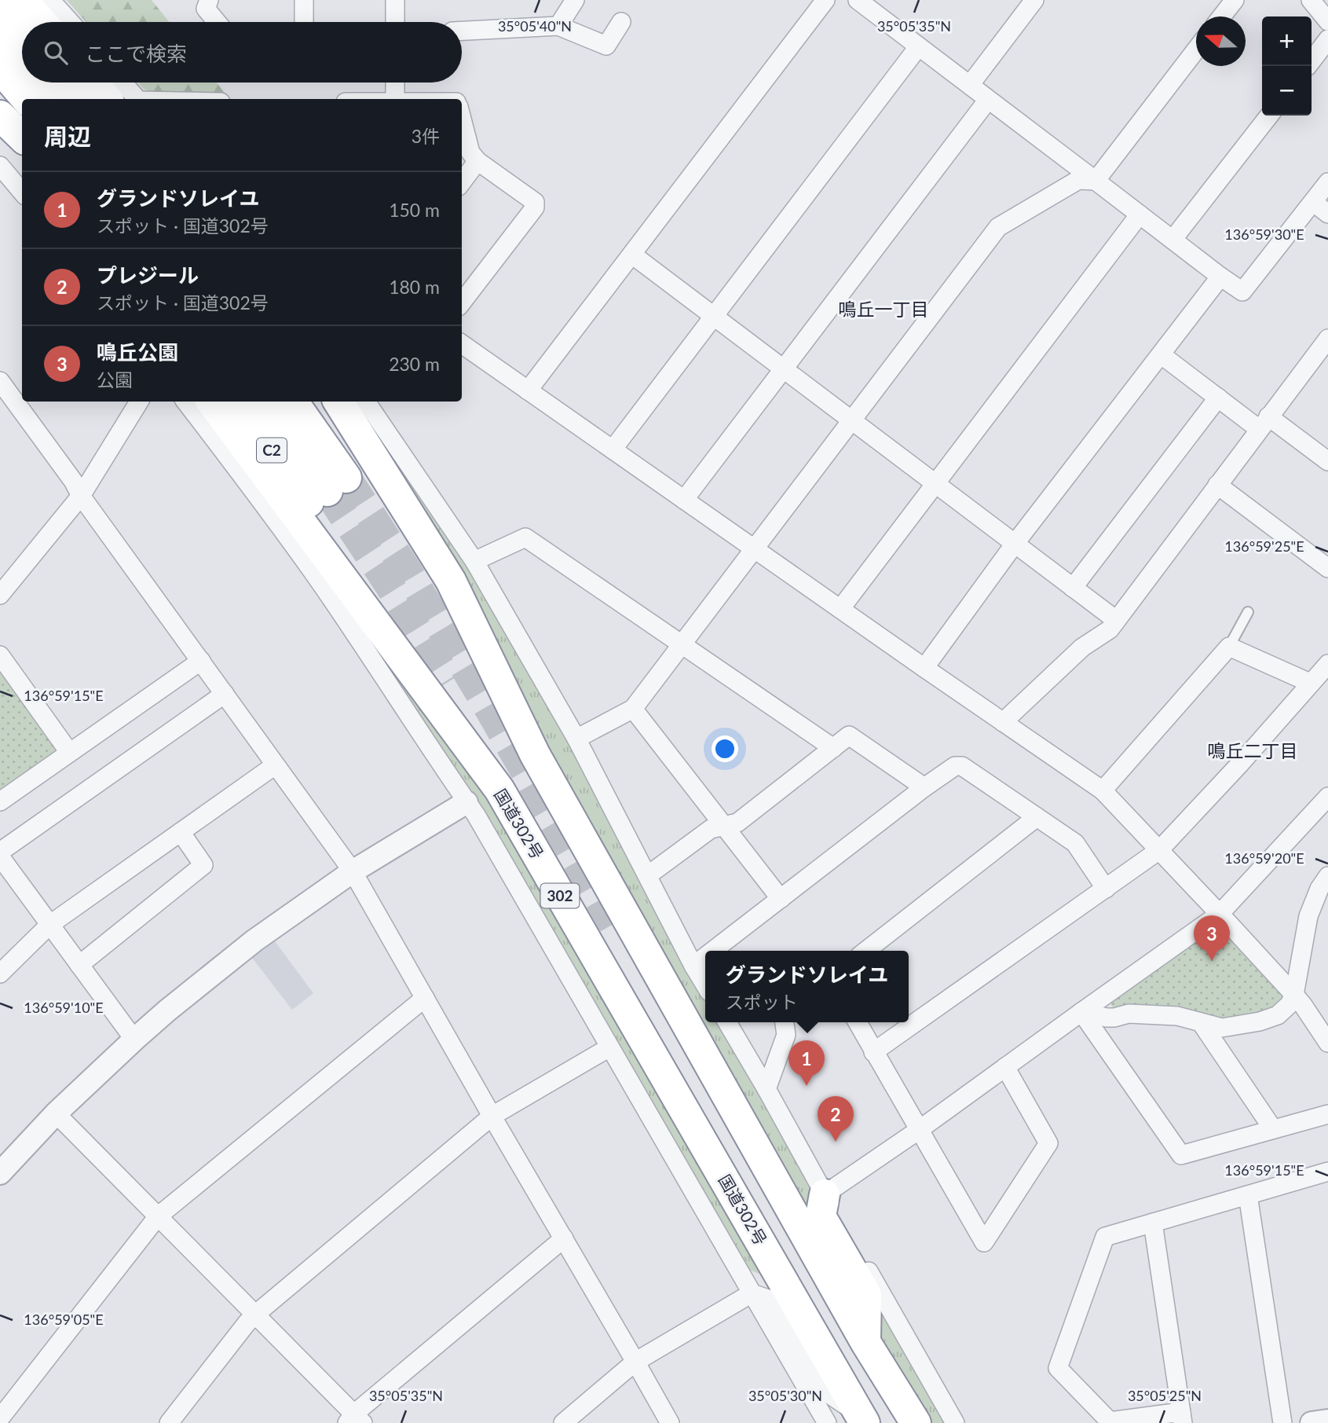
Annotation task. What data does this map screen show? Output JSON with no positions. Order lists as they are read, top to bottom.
{
  "streets": {
    "highway": ["C2", "国道302号", "302"]
  },
  "districts": ["鳴丘一丁目", "鳴丘二丁目"],
  "north": "left",
  "page": {
    "map_buttons": ["+", "−"],
    "search": "ここで検索",
    "heading": ["周辺", "3件"],
    "list": [
      {
        "mark": "1",
        "name": "グランドソレイユ",
        "note": "スポット · 国道302号",
        "value": "150 m"
      },
      {
        "mark": "2",
        "name": "プレジール",
        "note": "スポット · 国道302号",
        "value": "180 m"
      },
      {
        "mark": "3",
        "name": "鳴丘公園",
        "note": "公園",
        "value": "230 m"
      }
    ],
    "pins": ["3", "1", "2"],
    "popup": ["グランドソレイユ", "スポット"]
  },
  "coordinates": [
    "35°05'40\"N",
    "35°05'35\"N",
    "136°59'30\"E",
    "136°59'25\"E",
    "136°59'15\"E",
    "136°59'20\"E",
    "136°59'10\"E",
    "136°59'05\"E",
    "35°05'30\"N",
    "35°05'25\"N"
  ]
}
